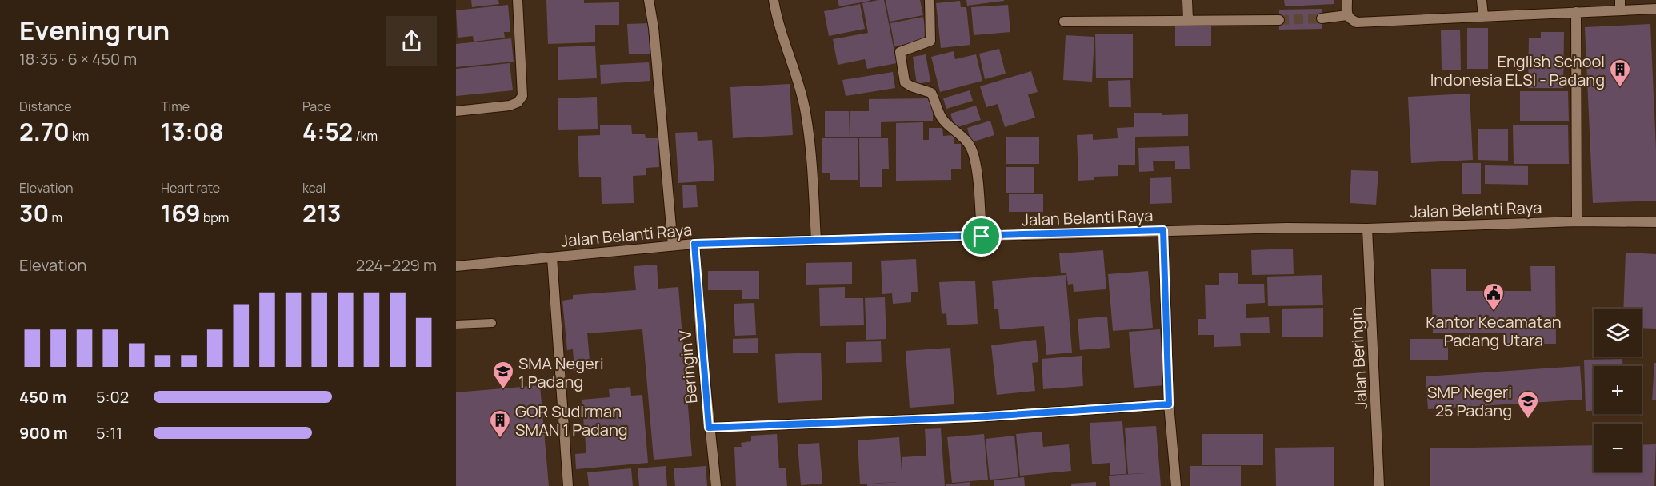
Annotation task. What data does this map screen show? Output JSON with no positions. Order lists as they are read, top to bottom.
{
  "streets": {
    "street": ["Jalan Belanti Raya", "Jalan Beringin", "Beringin V"]
  },
  "crossings": [
    ["Jalan Belanti Raya", "Jalan Beringin"],
    ["Jalan Belanti Raya", "Beringin V"]
  ],
  "places": {
    "building": ["English School Indonesia ELSI - Padang", "GOR Sudirman SMAN 1 Padang"],
    "public building": ["Kantor Kecamatan Padang Utara"],
    "school or university": ["SMA Negeri 1 Padang", "SMP Negeri 25 Padang"]
  },
  "page": {
    "heading": ["Evening run", "18:35 · 6 × 450 m"],
    "stats": [
      ["Distance", "2.70 km"],
      ["Time", "13:08"],
      ["Pace", "4:52 /km"],
      ["Elevation", "30 m"],
      ["Heart rate", "169 bpm"],
      ["kcal", "213"]
    ],
    "chart": ["Elevation", "224–229 m"],
    "map_buttons": ["+", "−"],
    "list": [
      {
        "name": "450 m",
        "note": "5:02"
      },
      {
        "name": "900 m",
        "note": "5:11"
      }
    ]
  }
}
